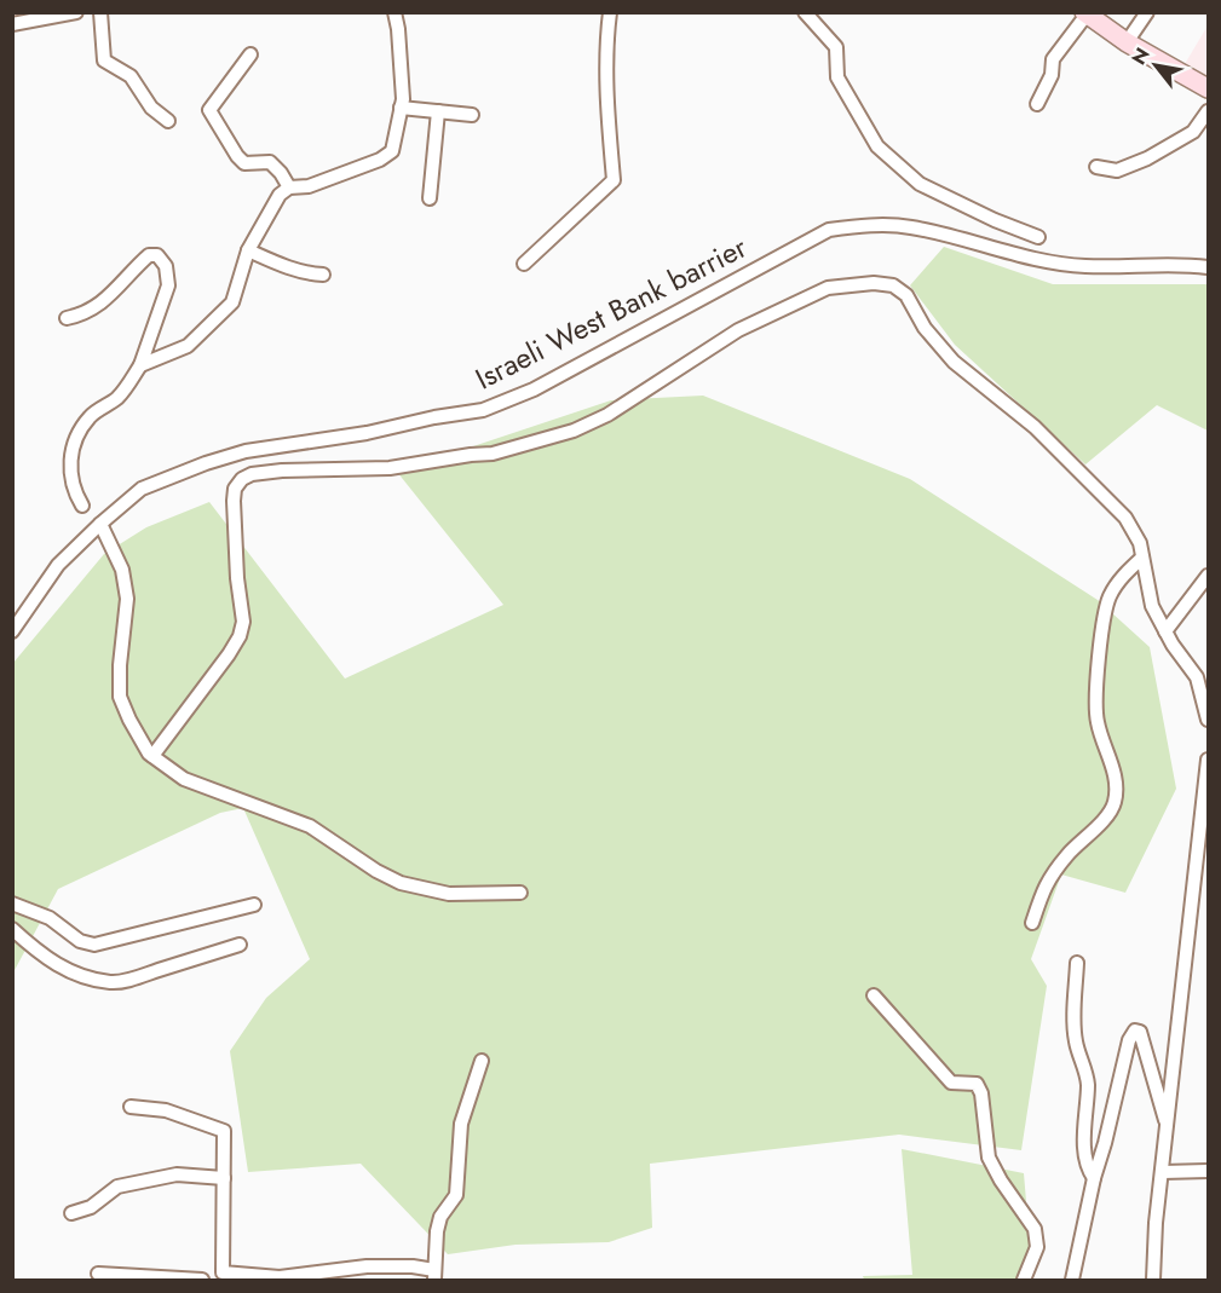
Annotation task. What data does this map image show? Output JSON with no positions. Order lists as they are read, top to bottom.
{
  "streets": {
    "street": ["Israeli West Bank barrier"]
  },
  "north": "top left"
}
